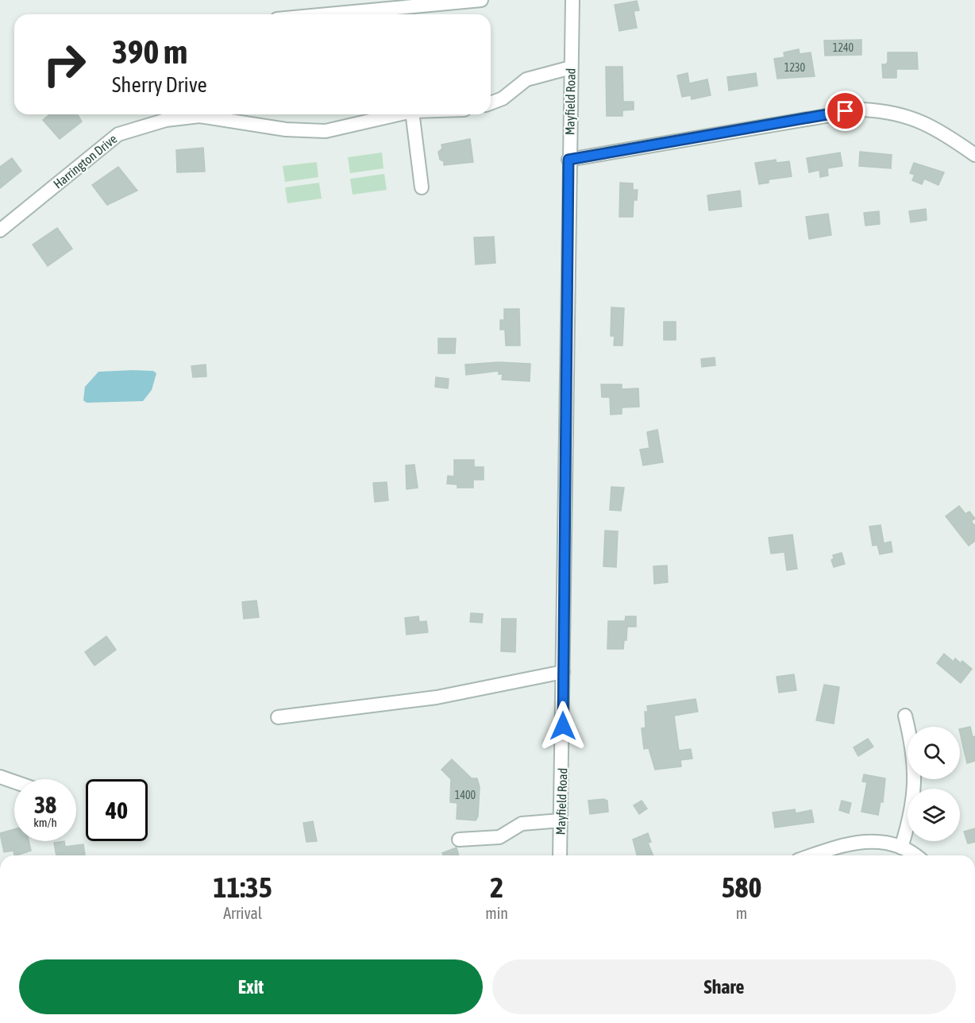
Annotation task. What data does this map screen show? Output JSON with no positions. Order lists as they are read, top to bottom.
{
  "streets": {
    "street": ["Mayfield Road", "Harrington Drive"]
  },
  "house_numbers": ["1240", "1230", "1400"],
  "page": {
    "turn": ["390 m", "Sherry Drive"],
    "speed": "38 km/h",
    "limit": "40",
    "eta": [
      "11:35",
      "Arrival",
      "2",
      "min",
      "580",
      "m"
    ],
    "buttons": ["Exit", "Share"]
  }
}
